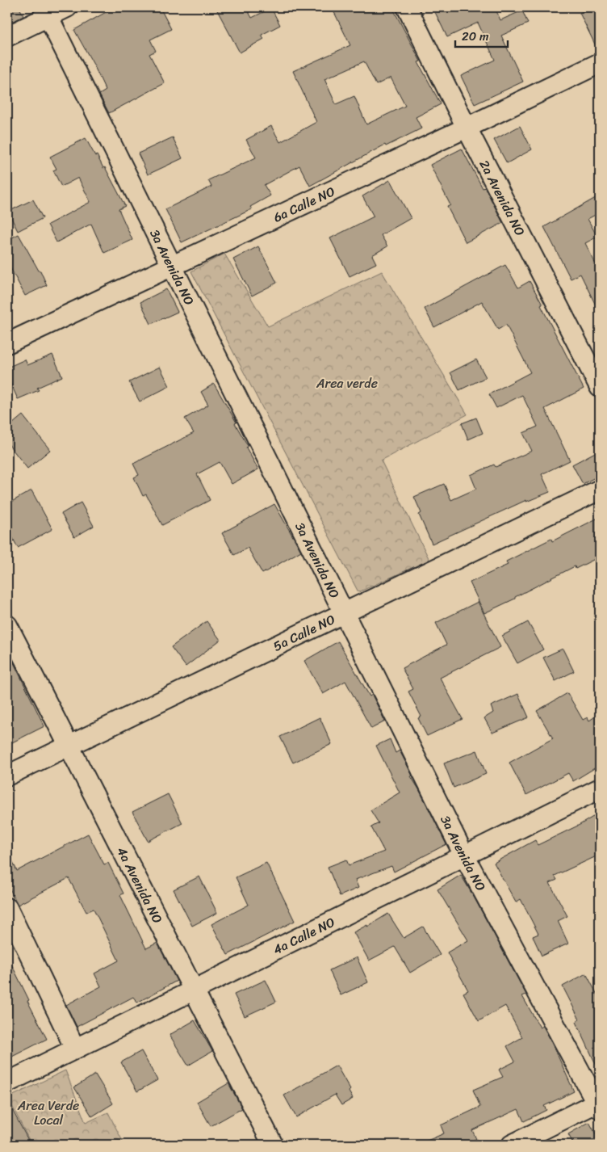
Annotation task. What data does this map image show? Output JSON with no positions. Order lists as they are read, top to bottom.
{
  "streets": {
    "street": [
      "2a Avenida NO",
      "6a Calle NO",
      "3a Avenida NO",
      "5a Calle NO",
      "4a Avenida NO",
      "4a Calle NO"
    ]
  },
  "crossings": [
    ["2a Avenida NO", "6a Calle NO"],
    ["6a Calle NO", "3a Avenida NO"],
    ["3a Avenida NO", "5a Calle NO"],
    ["3a Avenida NO", "4a Calle NO"],
    ["5a Calle NO", "4a Avenida NO"],
    ["4a Avenida NO", "4a Calle NO"]
  ],
  "parks": ["Area verde", "Area Verde Local"],
  "scale_bar": "20 m"
}
